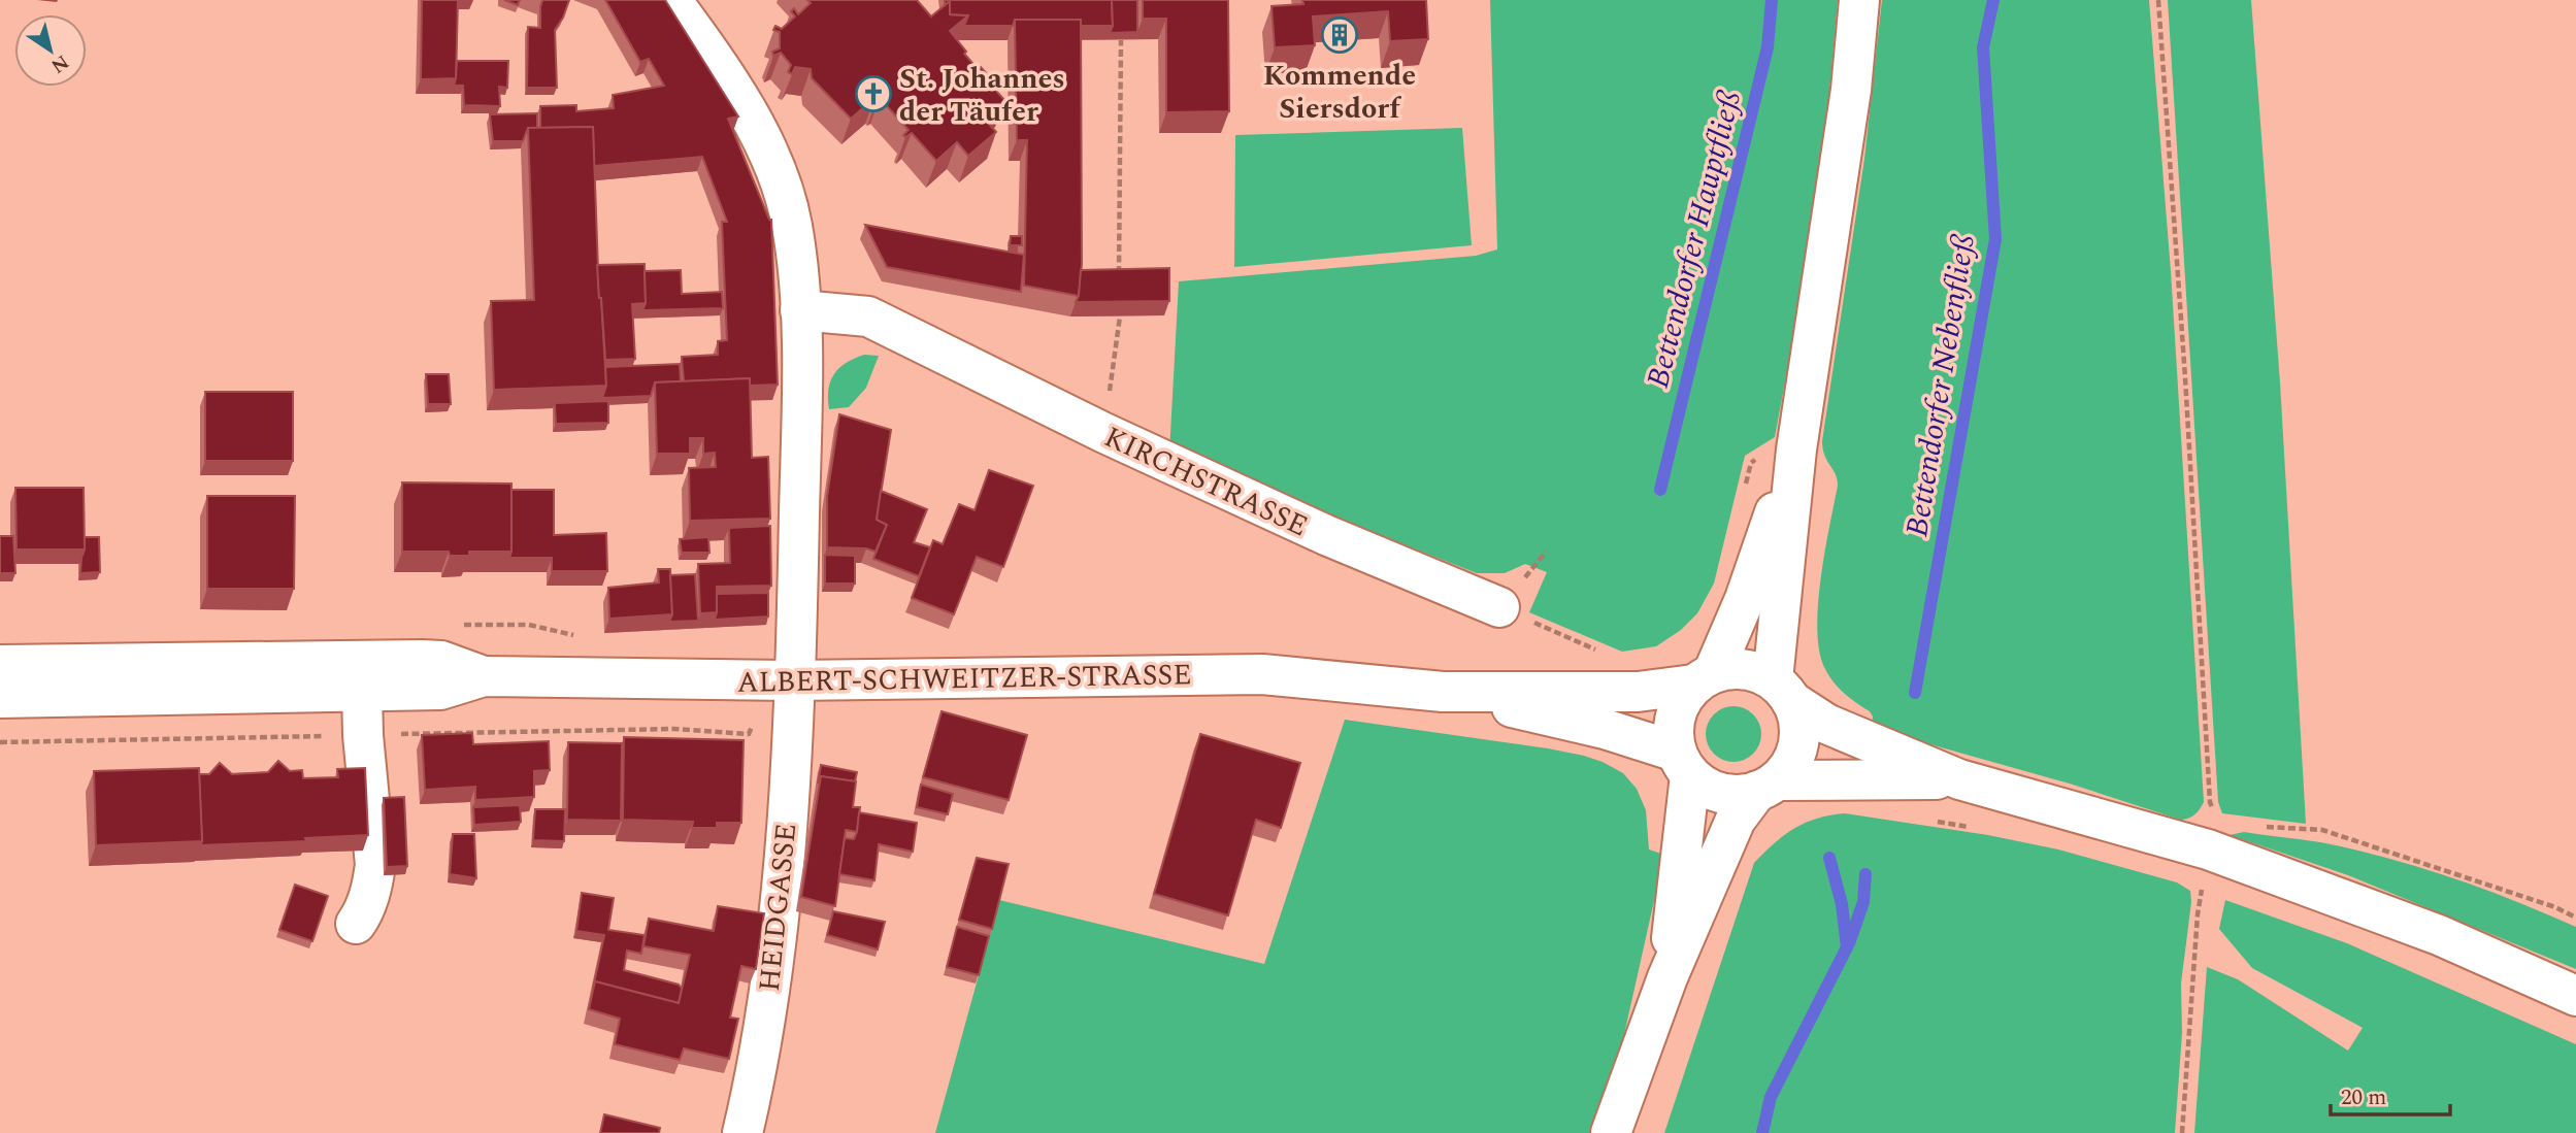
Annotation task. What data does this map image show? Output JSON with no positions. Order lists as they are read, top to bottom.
{
  "streets": {
    "main road": ["KIRCHSTRASSE", "ALBERT-SCHWEITZER-STRASSE", "HEIDGASSE"]
  },
  "crossings": [
    ["ALBERT-SCHWEITZER-STRASSE", "HEIDGASSE"]
  ],
  "water": ["Bettendorfer Hauptfließ", "Bettendorfer Nebenfließ"],
  "places": {
    "building": ["Kommende Siersdorf"],
    "church": ["St. Johannes der Täufer"]
  },
  "scale_bar": "20 m",
  "north": "bottom right"
}
